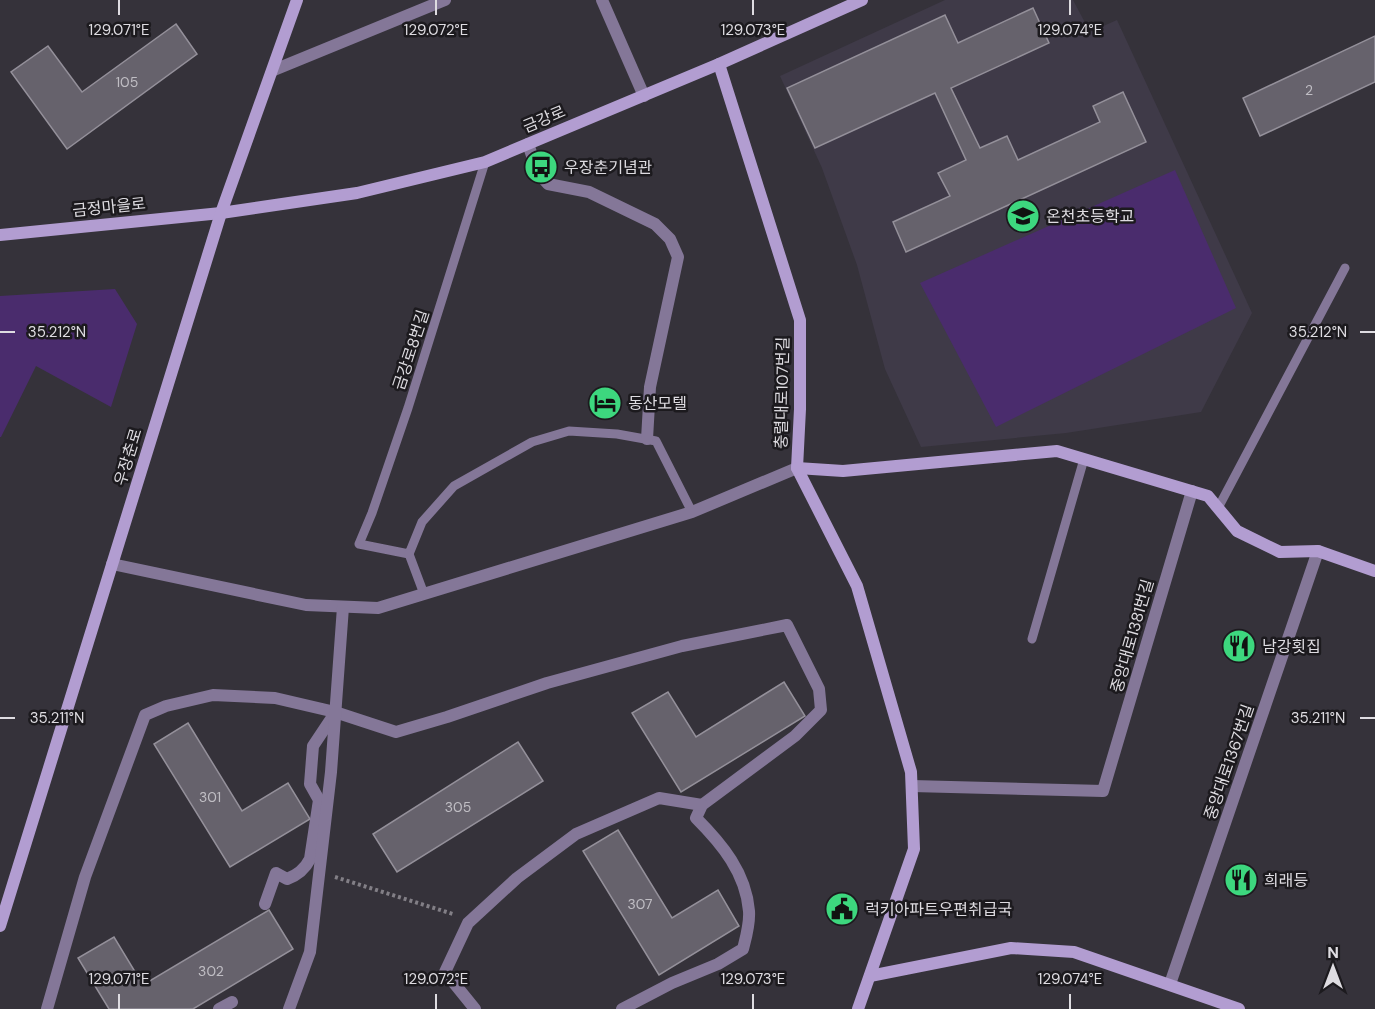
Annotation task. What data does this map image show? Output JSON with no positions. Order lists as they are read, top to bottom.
{
  "streets": {
    "street": [
      "금강로",
      "금정마을로",
      "충렬대로107번길",
      "우장춘로",
      "중앙대로1381번길",
      "중앙대로1367번길"
    ],
    "lane": ["금강로8번길"]
  },
  "crossings": [
    ["금강로", "금정마을로"],
    ["금강로", "금강로8번길"],
    ["금강로", "충렬대로107번길"],
    ["금강로", "우장춘로"],
    ["금정마을로", "우장춘로"],
    ["충렬대로107번길", "중앙대로1381번길"]
  ],
  "places": {
    "bus stop": ["우장춘기념관"],
    "school or university": ["온천초등학교"],
    "hotel": ["동산모텔"],
    "restaurant": ["남강횟집", "희래등"],
    "public building": ["럭키아파트우편취급국"]
  },
  "house_numbers": [
    "105",
    "2",
    "301",
    "305",
    "307",
    "302"
  ],
  "north": "top",
  "coordinates": [
    "129.071°E",
    "129.072°E",
    "129.073°E",
    "129.074°E",
    "35.212°N",
    "35.211°N"
  ]
}
